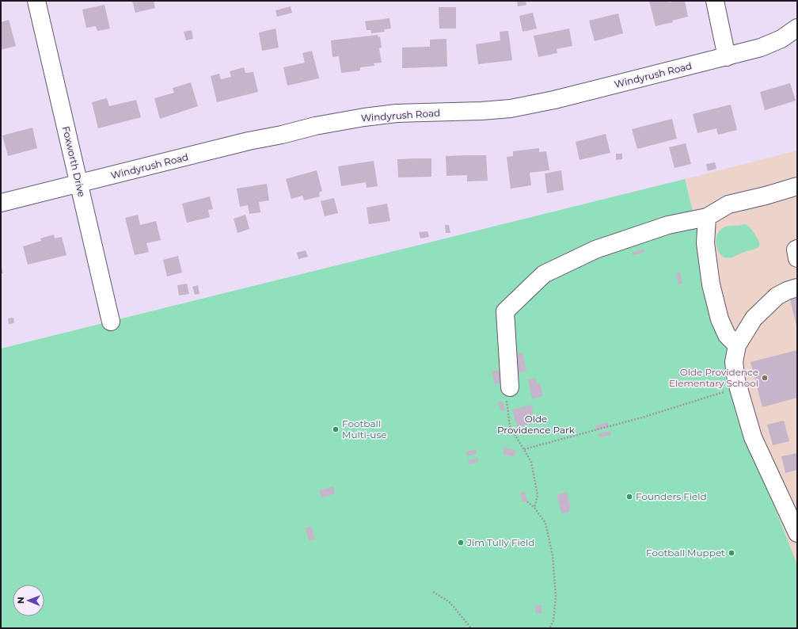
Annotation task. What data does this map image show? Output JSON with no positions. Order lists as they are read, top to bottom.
{
  "streets": {
    "street": ["Windyrush Road", "Foxworth Drive"]
  },
  "crossings": [
    ["Windyrush Road", "Foxworth Drive"]
  ],
  "parks": ["Olde Providence Park"],
  "places": [
    "Olde Providence Elementary School",
    "Football Multi-use",
    "Founders Field",
    "Jim Tully Field",
    "Football Muppet"
  ],
  "north": "left"
}
